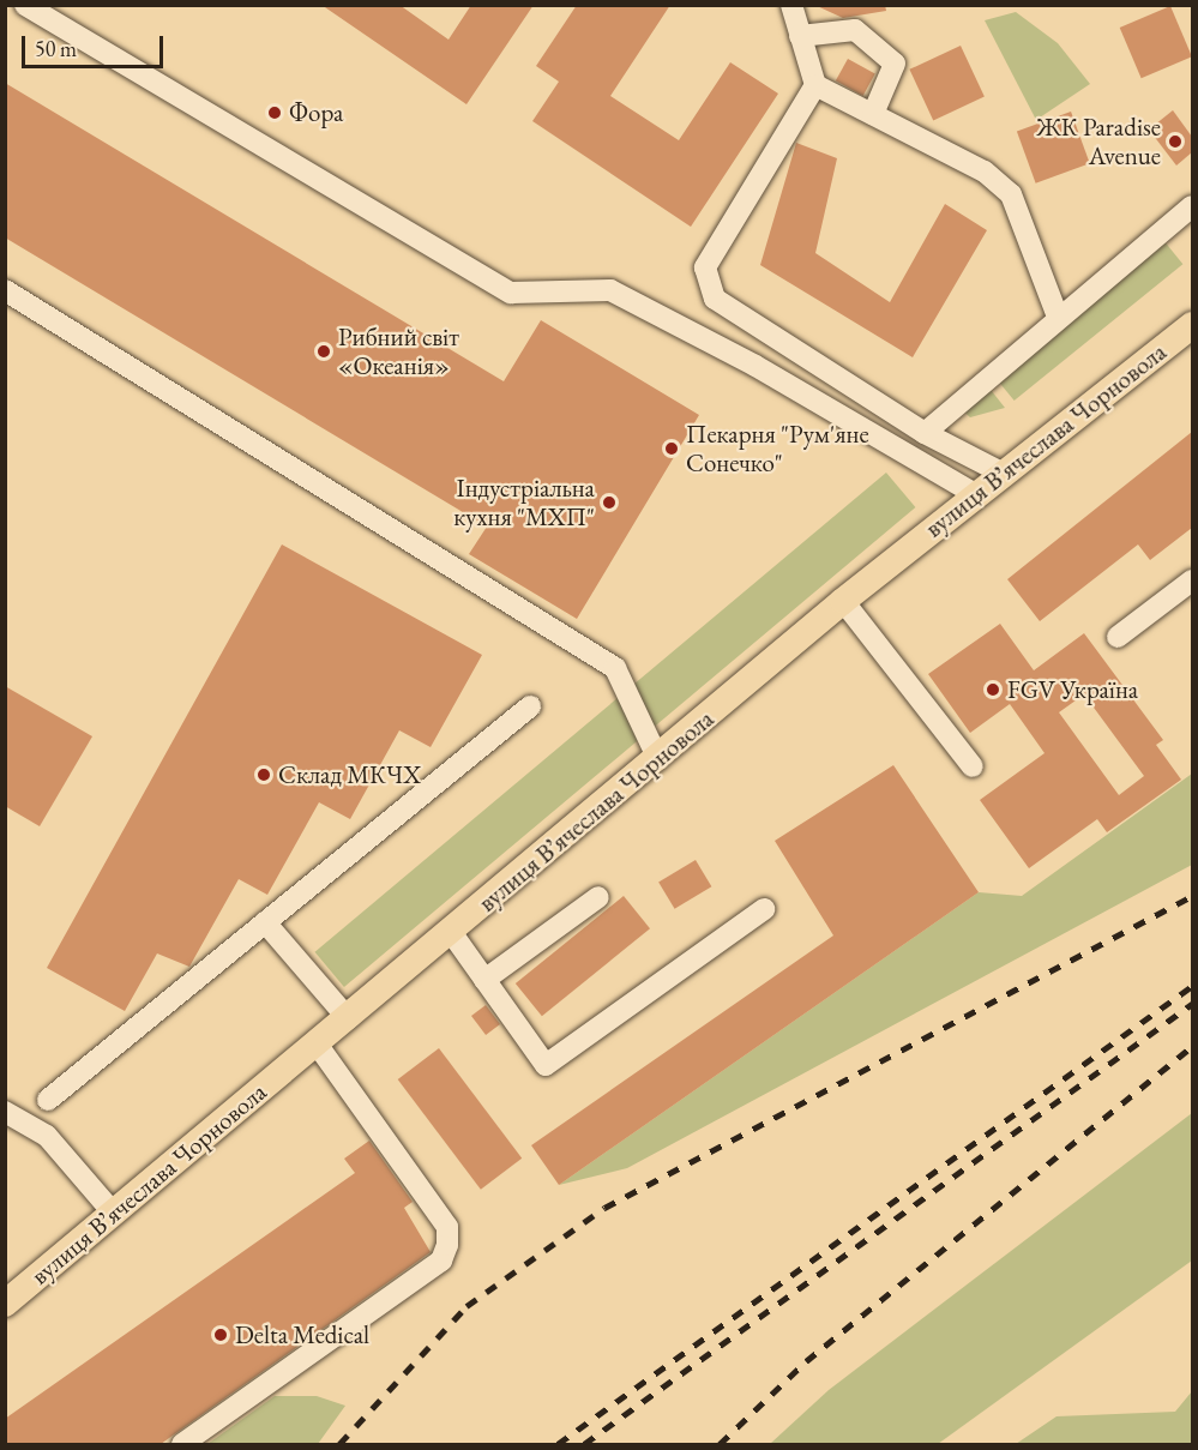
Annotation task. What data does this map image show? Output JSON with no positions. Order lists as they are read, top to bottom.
{
  "streets": {
    "main road": ["вулиця Вʼячеслава Чорновола"]
  },
  "places": [
    "Фора",
    "ЖК Paradise Avenue",
    "Рибний світ «Океанія»",
    "Пекарня \"Рум'яне Сонечко\"",
    "Індустріальна кухня \"МХП\"",
    "FGV Україна",
    "Склад МКЧХ",
    "Delta Medical"
  ],
  "scale_bar": "50 m"
}
